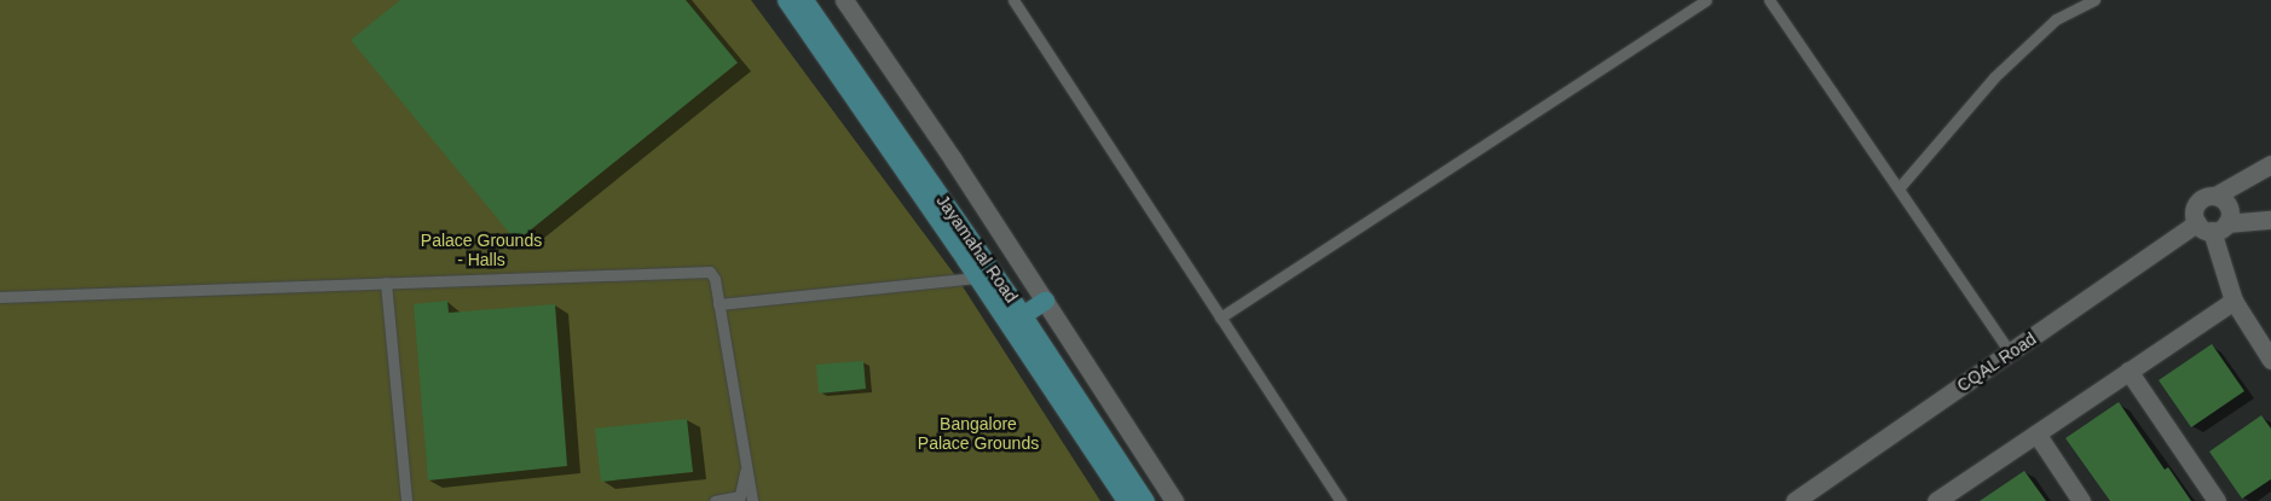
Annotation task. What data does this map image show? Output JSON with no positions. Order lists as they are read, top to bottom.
{
  "streets": {
    "main road": ["Jayamahal Road"],
    "street": ["CQAL Road"]
  },
  "parks": ["Palace Grounds - Halls", "Bangalore Palace Grounds"]
}
